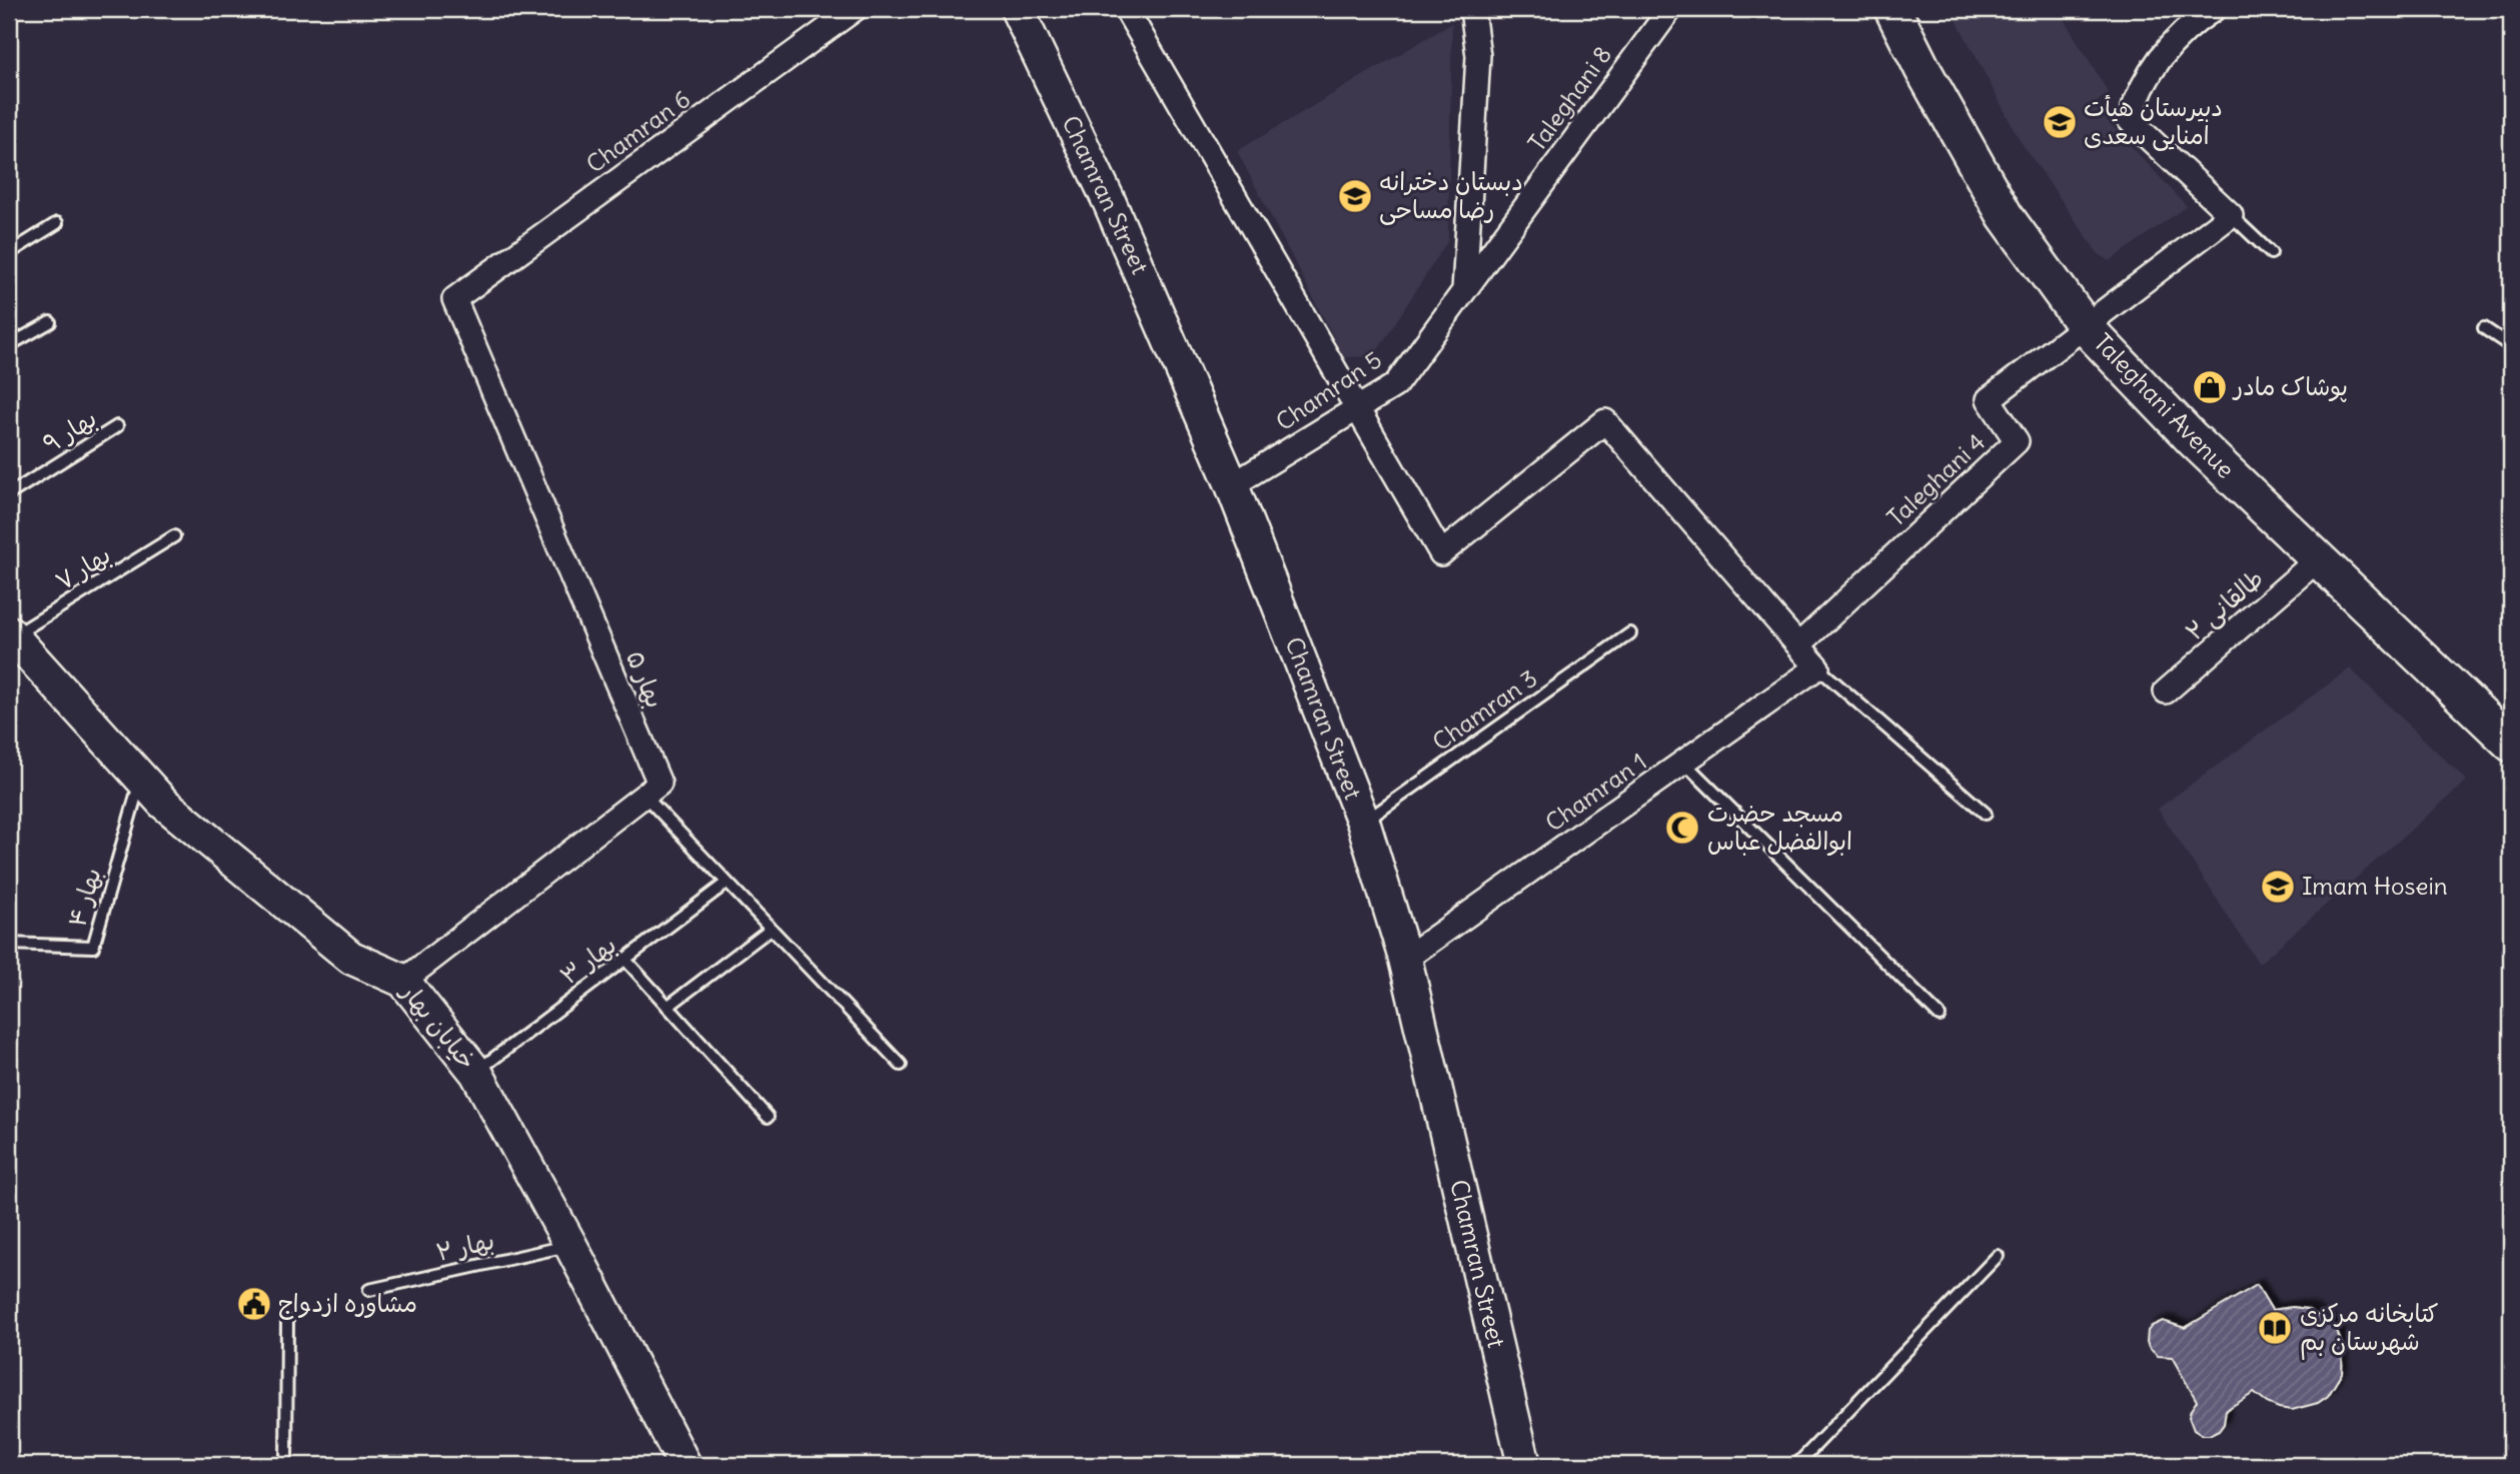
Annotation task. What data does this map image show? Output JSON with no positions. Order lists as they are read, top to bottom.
{
  "streets": {
    "main road": ["Chamran Street", "Taleghani Avenue", "خیابان بهار"],
    "street": [
      "Taleghani 8",
      "Chamran 6",
      "Chamran 5",
      "Taleghani 4",
      "طالقانی ۲",
      "بهار ۵",
      "Chamran 1"
    ],
    "lane": [
      "بهار ۹",
      "بهار ۷",
      "Chamran 3",
      "بهار ۴",
      "بهار ۳",
      "بهار ۲"
    ]
  },
  "crossings": [
    ["Taleghani 8", "Chamran 5"],
    ["Chamran 6", "بهار ۵"],
    ["Chamran Street", "Chamran 5"],
    ["Chamran Street", "Chamran 3"],
    ["Chamran Street", "Chamran 1"],
    ["Taleghani Avenue", "Taleghani 4"],
    ["Taleghani Avenue", "طالقانی ۲"],
    ["بهار ۷", "خیابان بهار"],
    ["بهار ۴", "خیابان بهار"],
    ["بهار ۳", "خیابان بهار"],
    ["خیابان بهار", "بهار ۲"]
  ],
  "places": {
    "school or university": ["دبیرستان هیأت امنایی سعدی", "دبستان دخترانه رضا مساحی", "Imam Hosein"],
    "shop": ["پوشاک مادر"],
    "mosque": ["مسجد حضرت ابوالفضل عباس"],
    "public building": ["مشاوره ازدواج"],
    "library": ["کتابخانه مرکزی شهرستان بم"]
  }
}
